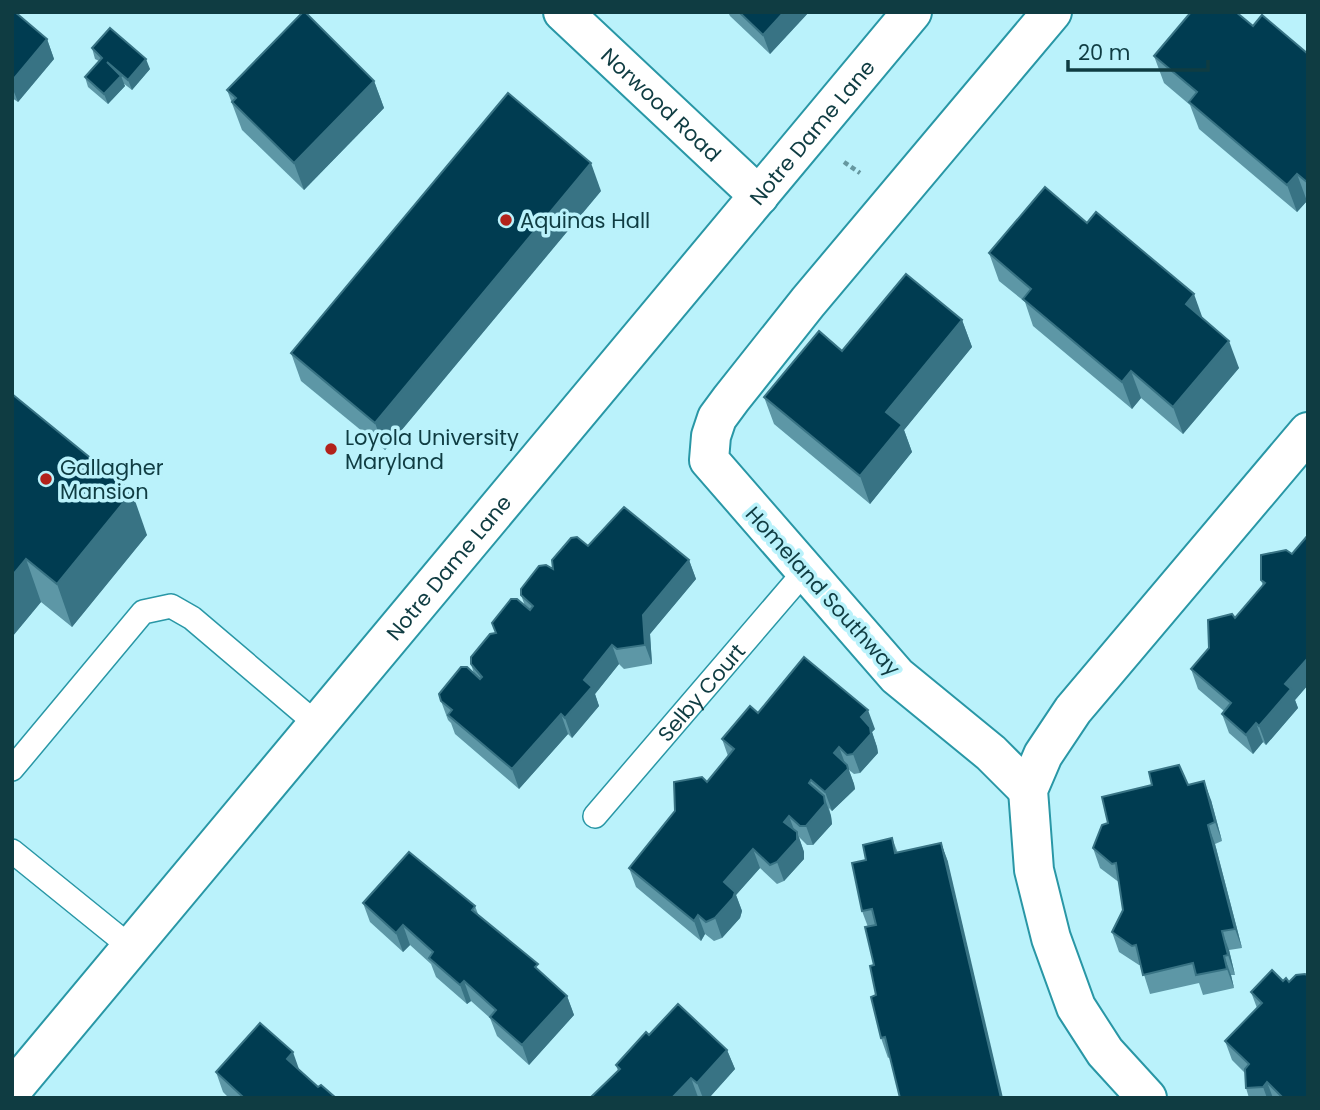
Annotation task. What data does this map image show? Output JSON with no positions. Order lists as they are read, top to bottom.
{
  "streets": {
    "street": ["Norwood Road", "Notre Dame Lane", "Homeland Southway"],
    "lane": ["Selby Court"]
  },
  "crossings": [
    ["Norwood Road", "Notre Dame Lane"],
    ["Homeland Southway", "Selby Court"]
  ],
  "places": ["Aquinas Hall", "Loyola University Maryland", "Gallagher Mansion"],
  "scale_bar": "20 m"
}
